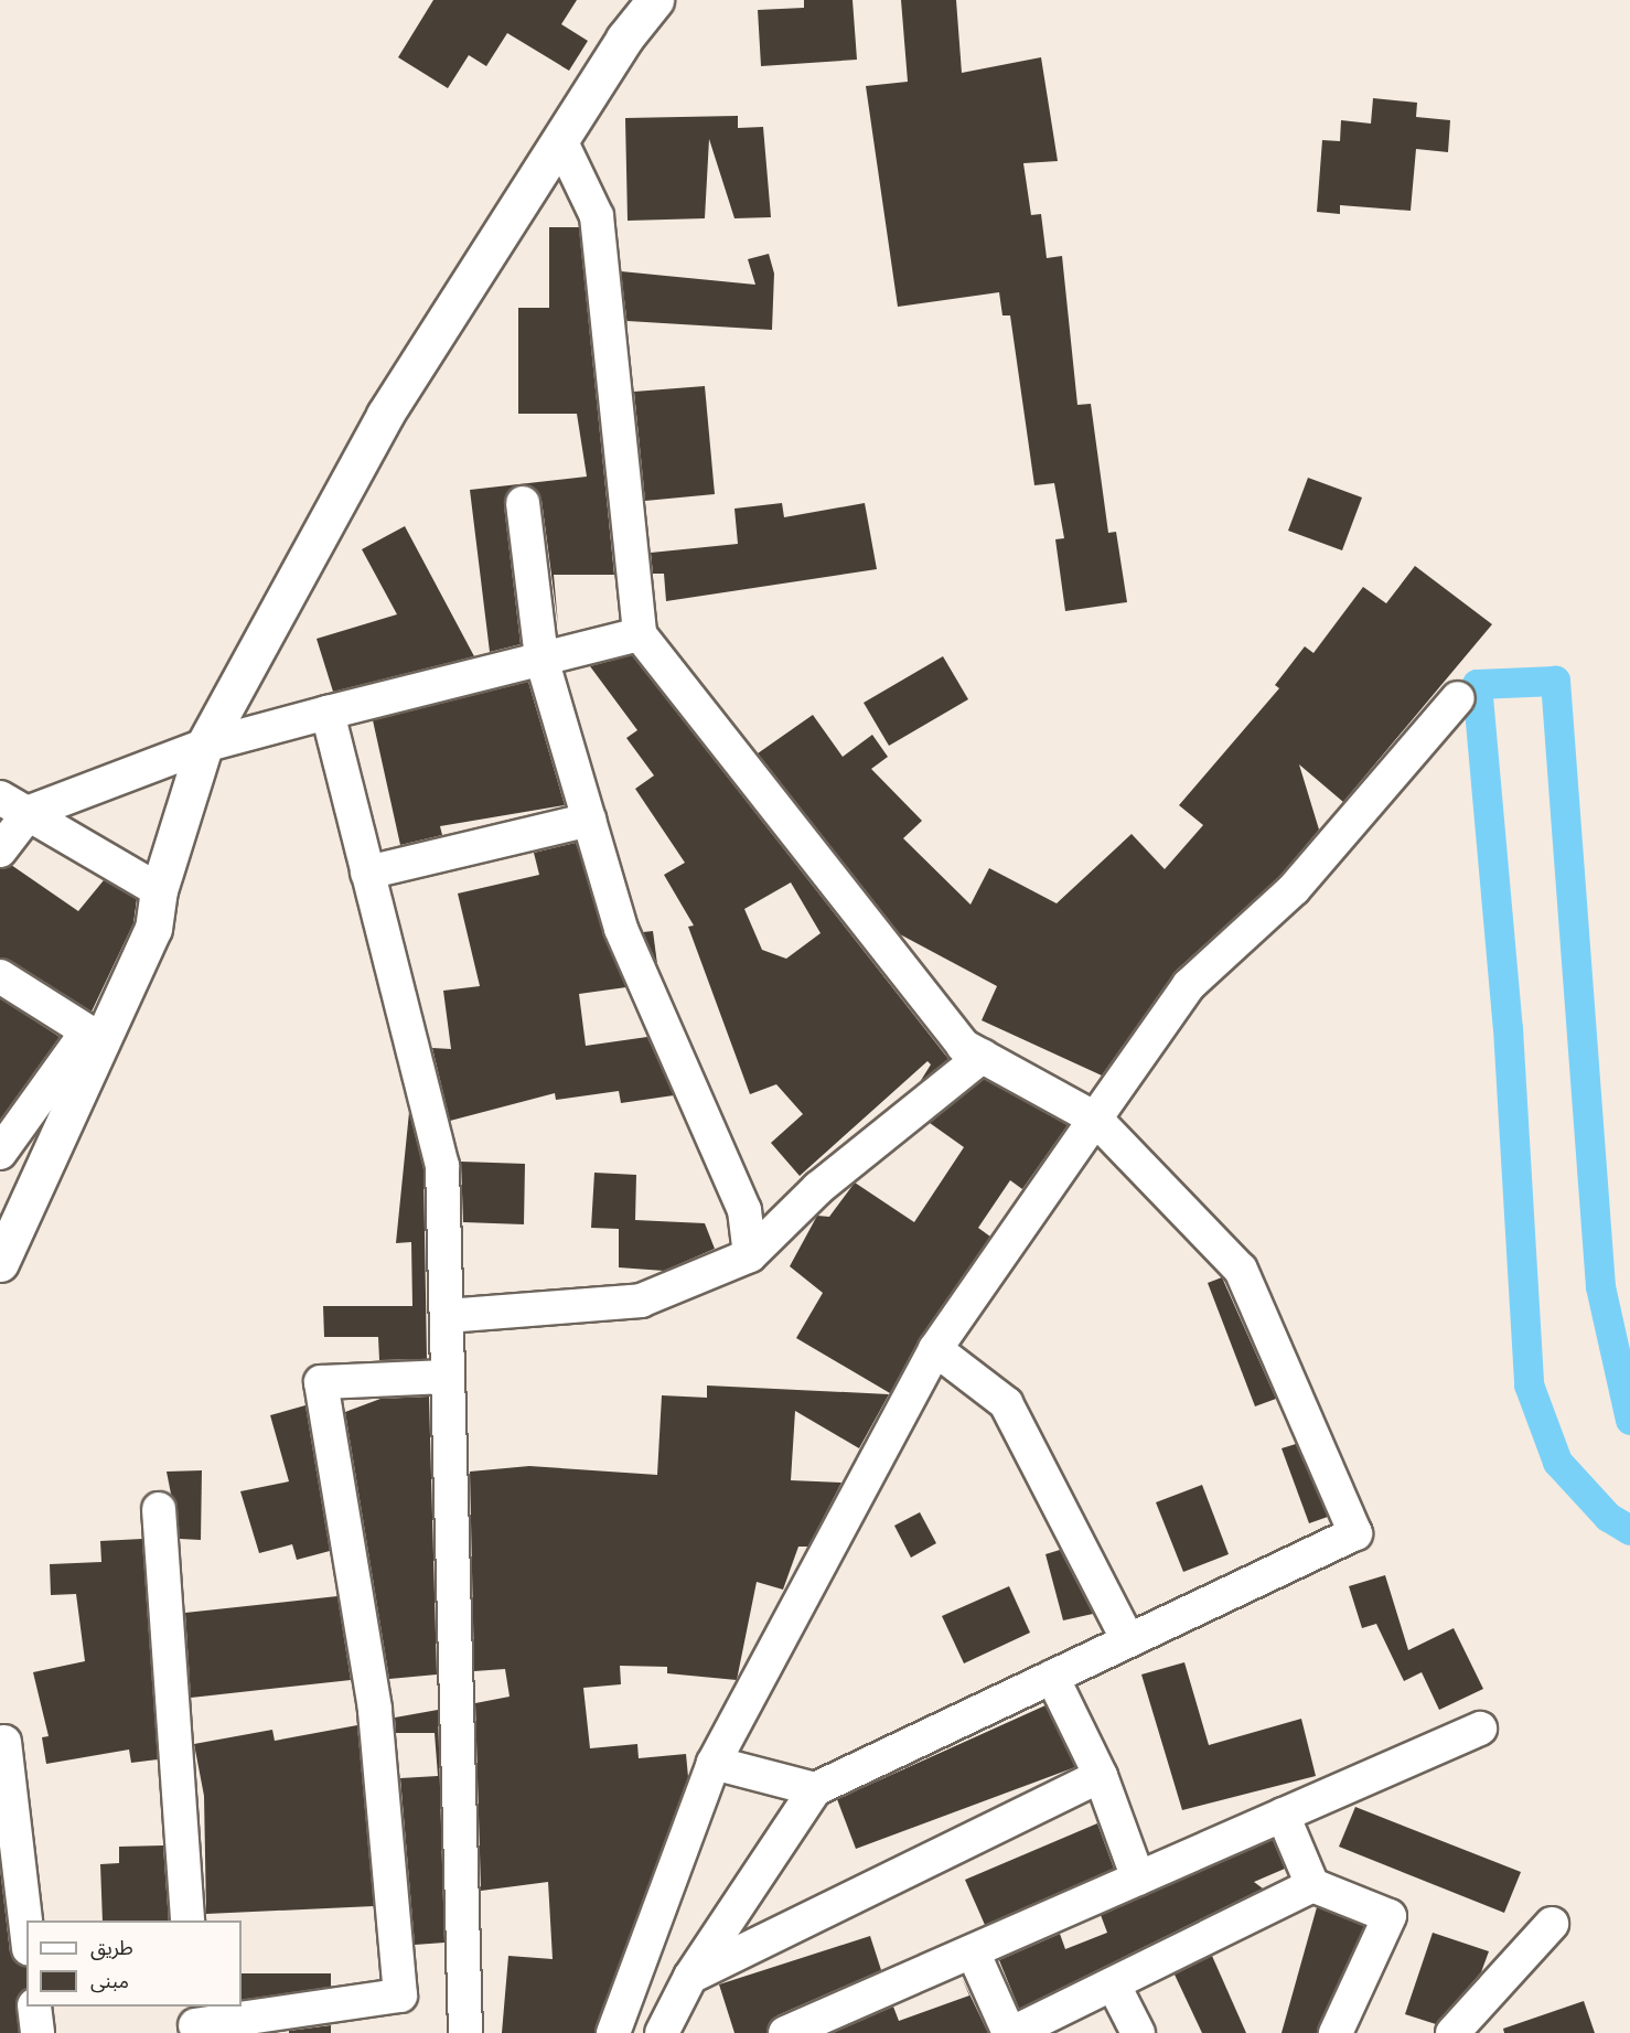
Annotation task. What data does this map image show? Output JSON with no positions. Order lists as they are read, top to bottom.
{
  "legend": ["طريق", "مبنى"]
}
